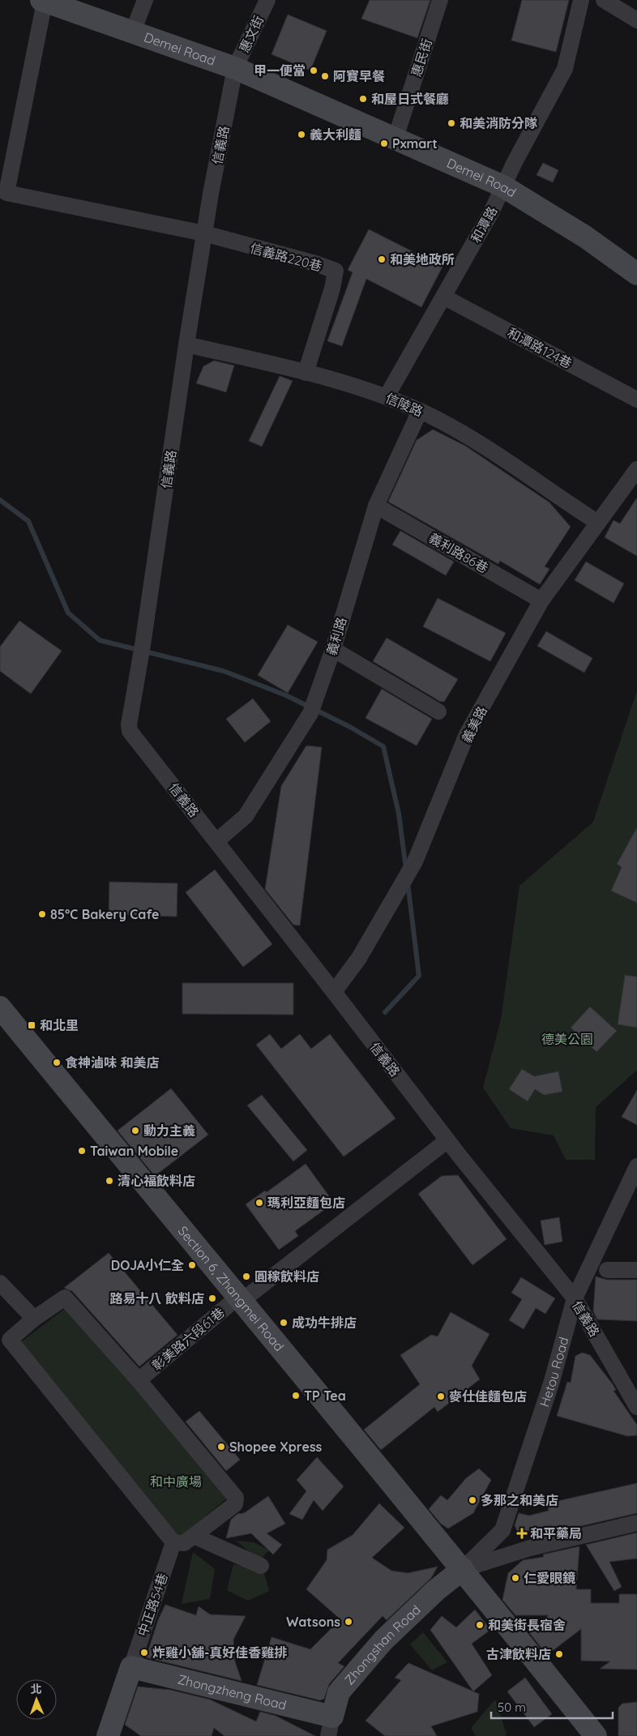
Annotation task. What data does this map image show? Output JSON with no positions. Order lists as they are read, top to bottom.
{
  "streets": {
    "street": [
      "惠文街",
      "Demei Road",
      "惠民街",
      "信義路",
      "和潭路",
      "信義路220巷",
      "和潭路124巷",
      "信陵路",
      "義利路86巷",
      "義利路",
      "義美路",
      "Section 6, Zhangmei Road",
      "彰美路六段61巷",
      "Hetou Road",
      "中正路54巷",
      "Zhongshan Road",
      "Zhongzheng Road"
    ]
  },
  "crossings": [
    ["惠文街", "Demei Road"],
    ["惠文街", "信義路"],
    ["Demei Road", "惠民街"],
    ["Demei Road", "信義路"],
    ["Demei Road", "和潭路"],
    ["信義路", "信義路220巷"],
    ["信義路", "信陵路"],
    ["信義路", "義利路"],
    ["信義路", "義美路"],
    ["信義路", "彰美路六段61巷"],
    ["信義路", "Hetou Road"],
    ["和潭路", "和潭路124巷"],
    ["和潭路", "信陵路"],
    ["信義路220巷", "信陵路"],
    ["信陵路", "義利路"],
    ["信陵路", "義美路"],
    ["義利路86巷", "義利路"],
    ["義利路86巷", "義美路"],
    ["Section 6, Zhangmei Road", "彰美路六段61巷"],
    ["Section 6, Zhangmei Road", "Hetou Road"],
    ["Section 6, Zhangmei Road", "Zhongshan Road"],
    ["Hetou Road", "Zhongshan Road"],
    ["中正路54巷", "Zhongzheng Road"],
    ["Zhongshan Road", "Zhongzheng Road"]
  ],
  "parks": ["德美公園", "和中廣場"],
  "places": {
    "other": [
      "甲一便當",
      "阿寶早餐",
      "和屋日式餐廳",
      "和美消防分隊",
      "義大利麵",
      "Pxmart",
      "和美地政所",
      "85°C Bakery Cafe",
      "食神滷味 和美店",
      "動力主義",
      "Taiwan Mobile",
      "清心福飲料店",
      "瑪利亞麵包店",
      "DOJA小仁全",
      "圓稼飲料店",
      "路易十八 飲料店",
      "成功牛排店",
      "TP Tea",
      "麥仕佳麵包店",
      "Shopee Xpress",
      "多那之和美店",
      "仁愛眼鏡",
      "Watsons",
      "和美街長宿舍",
      "炸雞小舖-真好佳香雞排",
      "古津飲料店"
    ],
    "transit": ["和北里"],
    "health": ["和平藥局"]
  },
  "scale_bar": "50 m",
  "north": "top"
}
